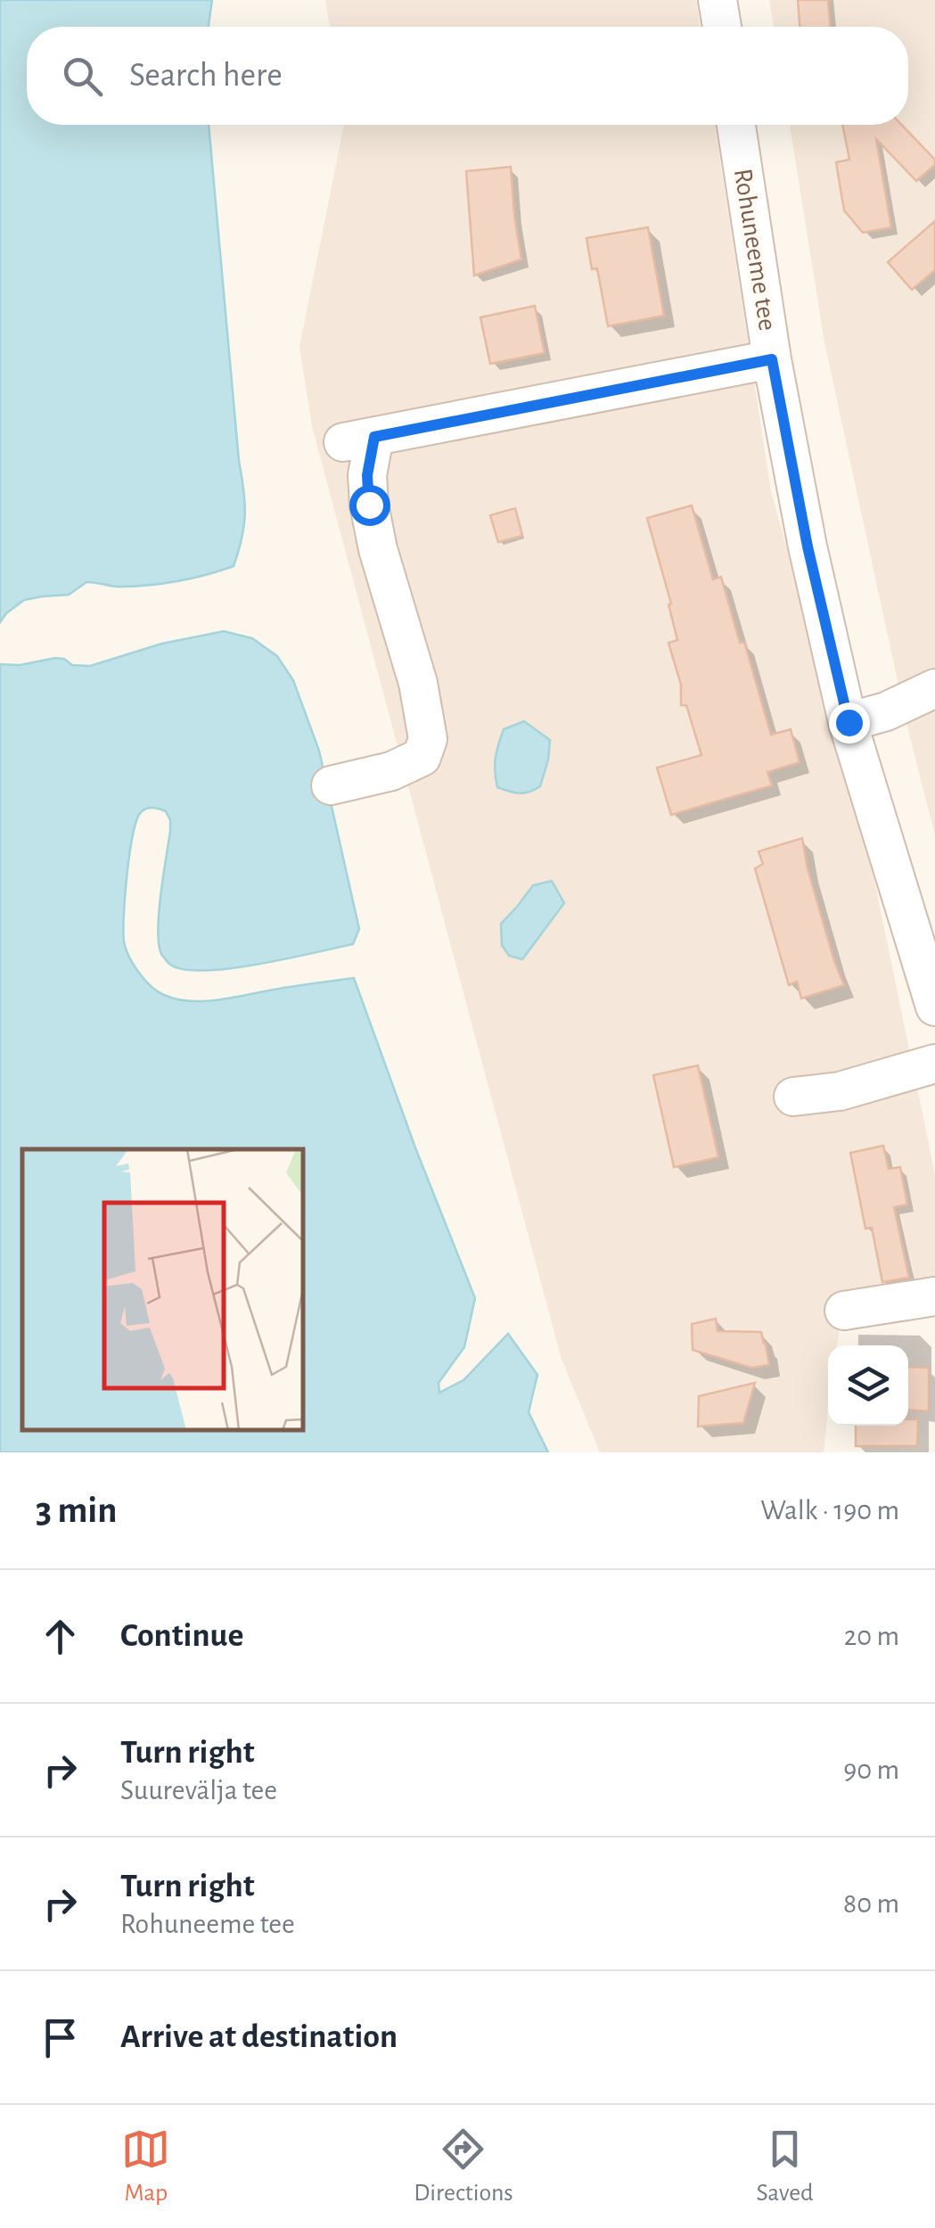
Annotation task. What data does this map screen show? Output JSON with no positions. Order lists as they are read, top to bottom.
{
  "streets": {
    "street": ["Rohuneeme tee"]
  },
  "page": {
    "search": "Search here",
    "heading": ["3 min", "Walk · 190 m"],
    "list": [
      ["Continue", "20 m"],
      ["Turn right", "Suurevälja tee", "90 m"],
      ["Turn right", "Rohuneeme tee", "80 m"],
      "Arrive at destination"
    ],
    "nav": ["Map", "Directions", "Saved"]
  }
}
